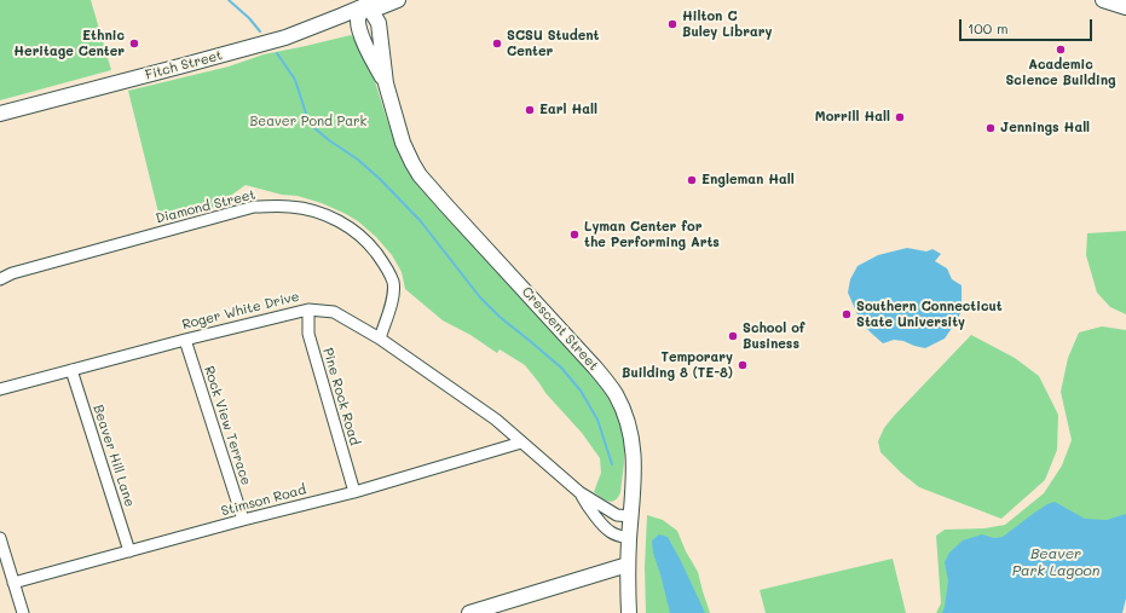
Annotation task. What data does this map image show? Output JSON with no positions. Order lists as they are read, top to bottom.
{
  "streets": {
    "main road": ["Fitch Street", "Crescent Street"],
    "street": [
      "Diamond Street",
      "Roger White Drive",
      "Pine Rock Road",
      "Rock View Terrace",
      "Beaver Hill Lane",
      "Stimson Road"
    ]
  },
  "crossings": [
    ["Fitch Street", "Crescent Street"],
    ["Diamond Street", "Roger White Drive"],
    ["Roger White Drive", "Crescent Street"],
    ["Roger White Drive", "Pine Rock Road"],
    ["Roger White Drive", "Rock View Terrace"],
    ["Roger White Drive", "Beaver Hill Lane"],
    ["Roger White Drive", "Stimson Road"],
    ["Pine Rock Road", "Stimson Road"],
    ["Rock View Terrace", "Stimson Road"],
    ["Beaver Hill Lane", "Stimson Road"]
  ],
  "water": ["Beaver Park Lagoon"],
  "parks": ["Beaver Pond Park"],
  "places": [
    "Hilton C Buley Library",
    "Ethnic Heritage Center",
    "SCSU Student Center",
    "Academic Science Building",
    "Earl Hall",
    "Morrill Hall",
    "Jennings Hall",
    "Engleman Hall",
    "Lyman Center for the Performing Arts",
    "Southern Connecticut State University",
    "School of Business",
    "Temporary Building 8 (TE-8)"
  ],
  "scale_bar": "100 m"
}
